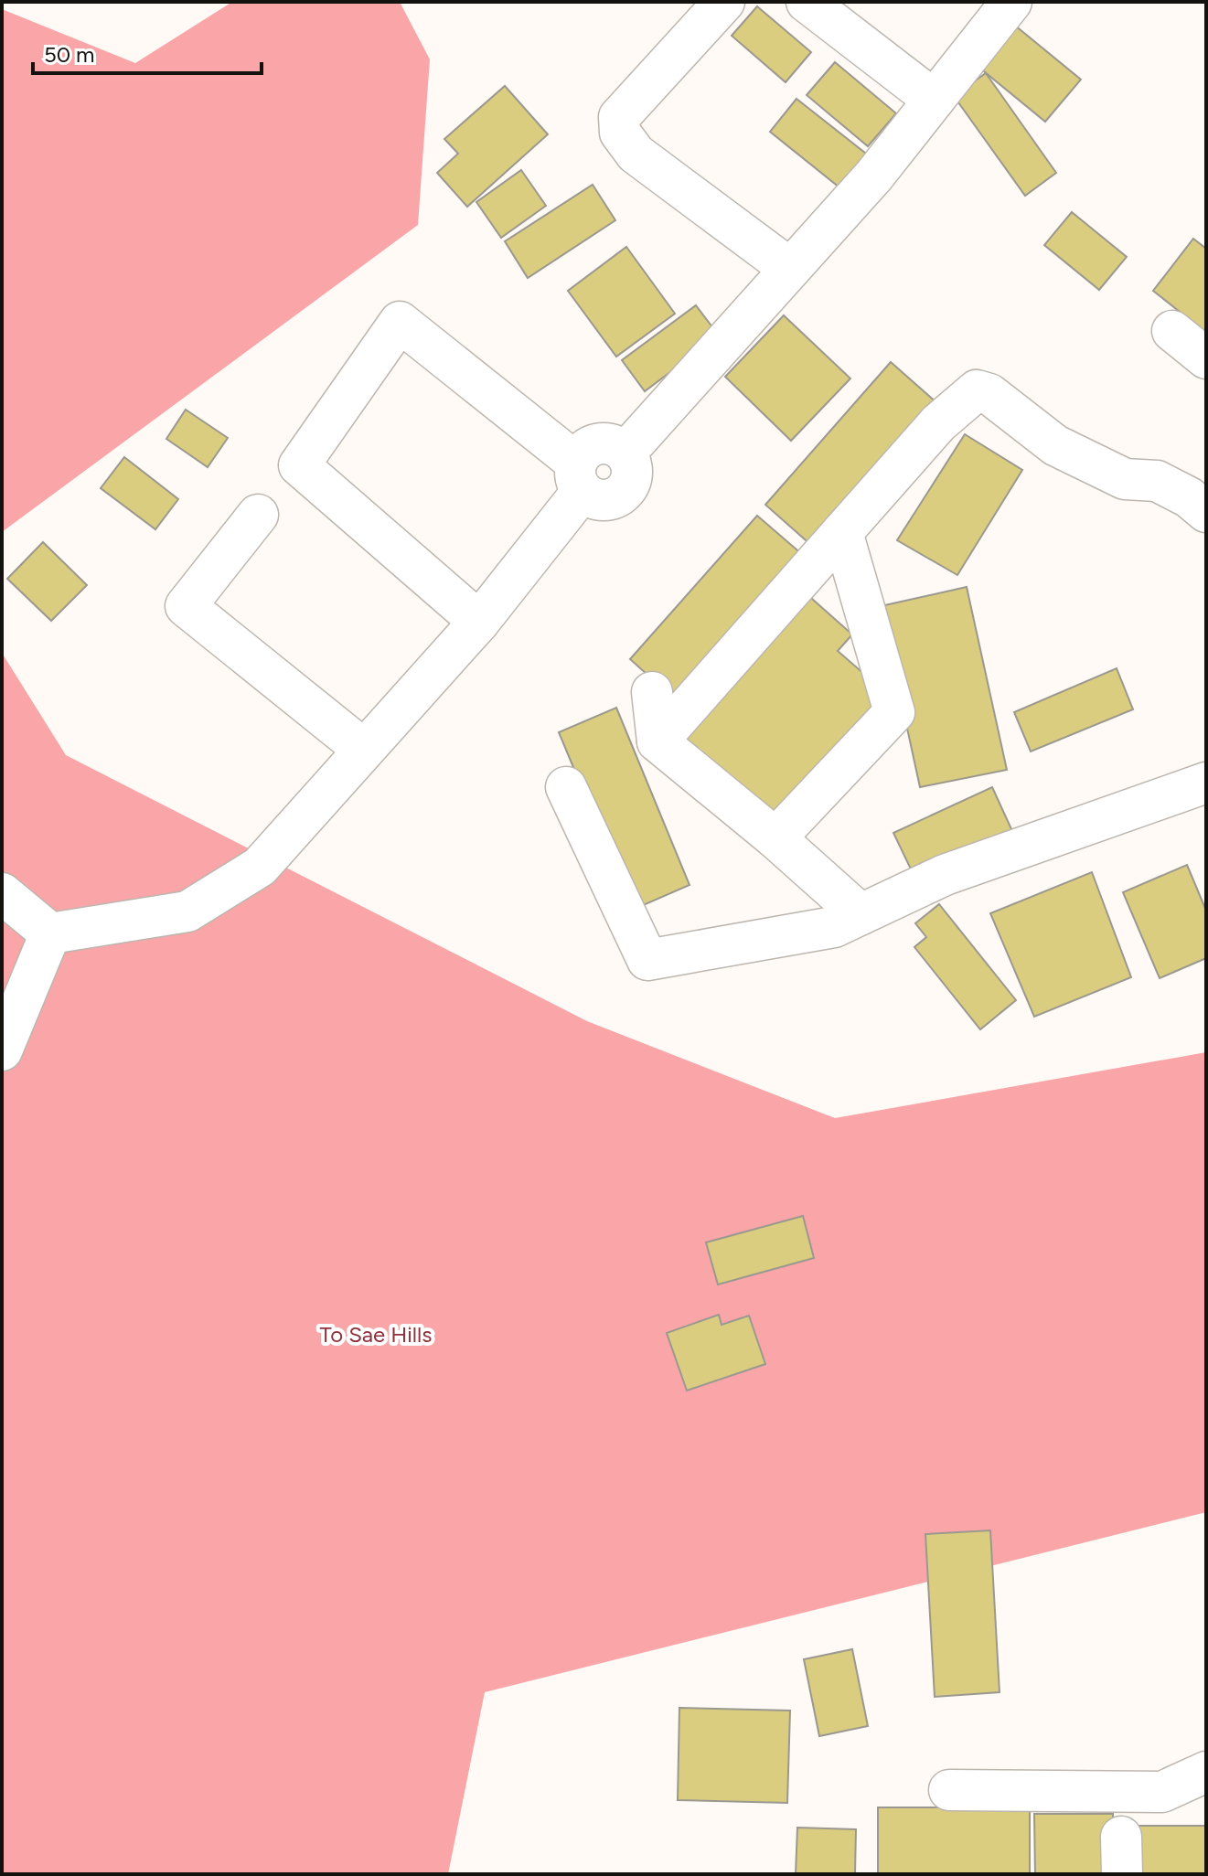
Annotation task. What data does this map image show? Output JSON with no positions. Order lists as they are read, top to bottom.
{
  "parks": ["To Sae Hills"],
  "scale_bar": "50 m"
}
